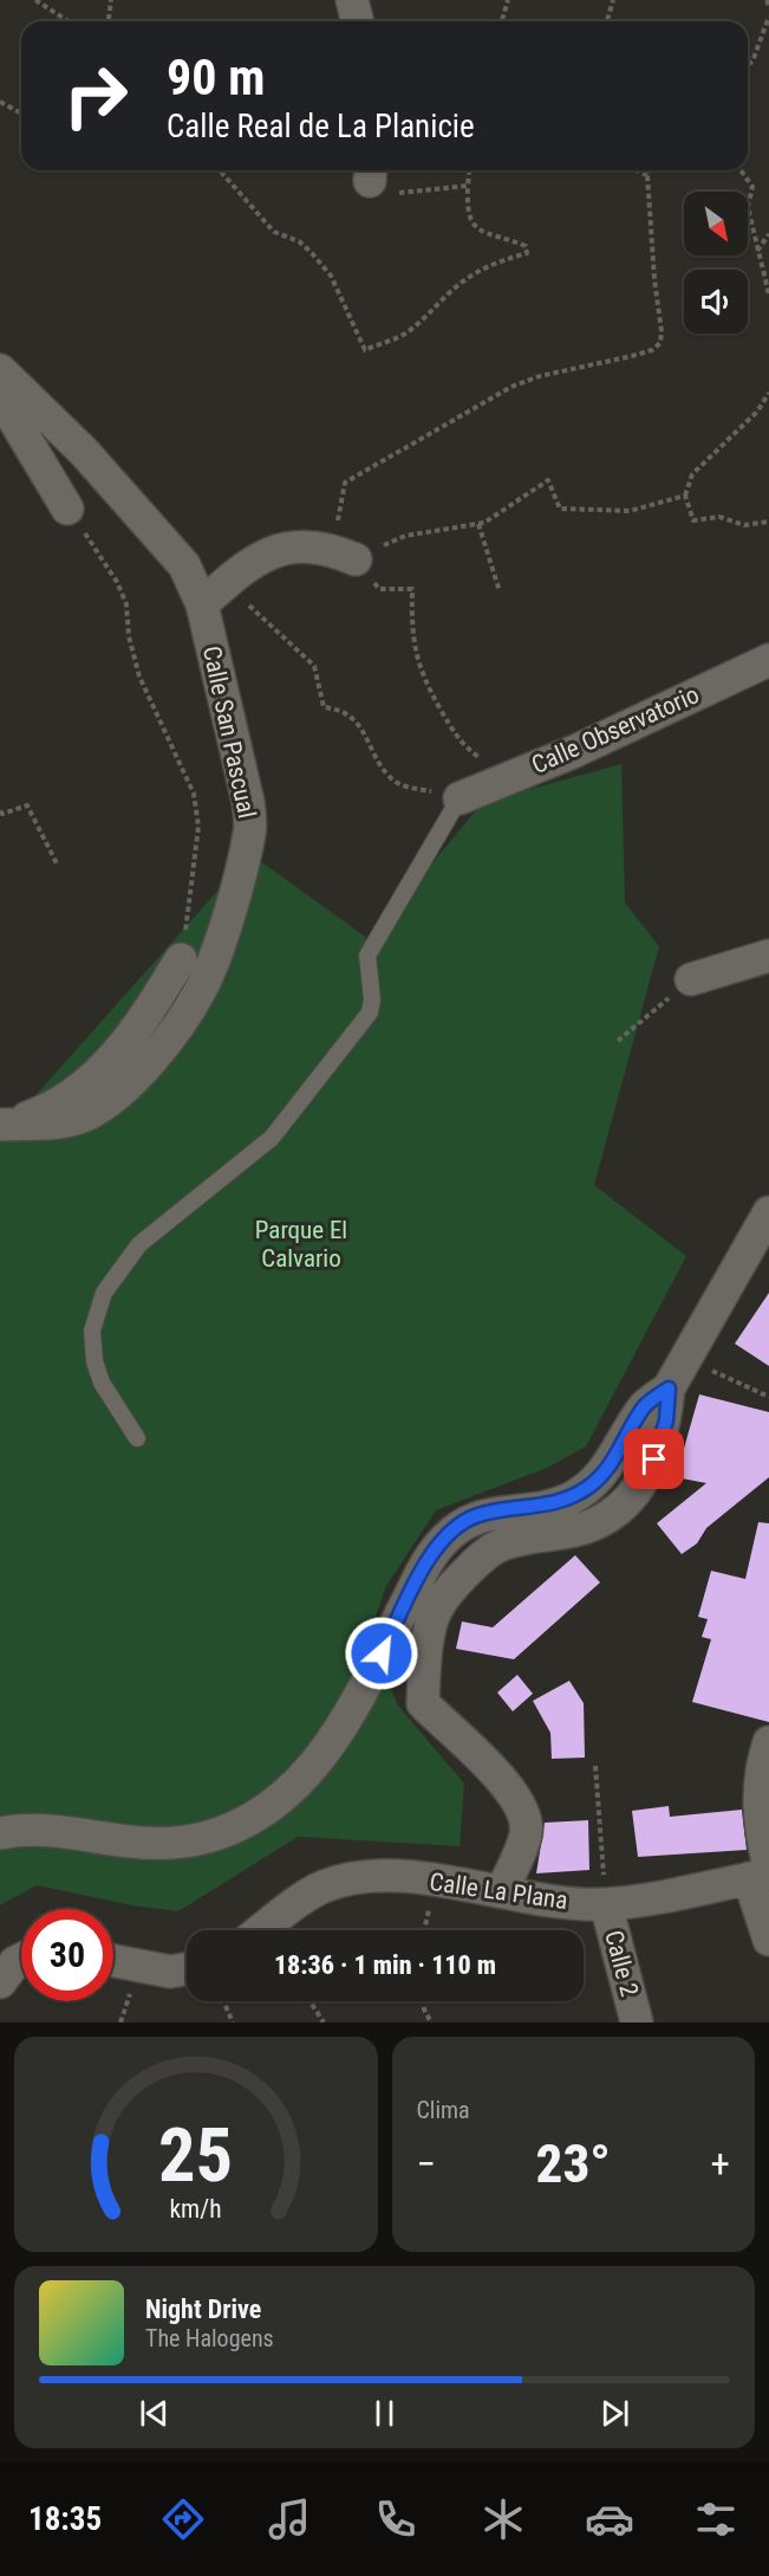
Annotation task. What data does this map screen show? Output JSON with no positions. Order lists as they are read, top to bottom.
{
  "streets": {
    "street": [
      "Calle Observatorio",
      "Calle San Pascual",
      "Calle La Plana",
      "Calle 2"
    ]
  },
  "crossings": [
    ["Calle La Plana", "Calle 2"]
  ],
  "parks": ["Parque El Calvario"],
  "north": "bottom right",
  "page": {
    "turn": ["90 m", "Calle Real de La Planicie"],
    "limit": "30",
    "trip": "18:36 · 1 min · 110 m",
    "tile": "Clima",
    "heat": ["−", "23°", "+"],
    "song": ["Night Drive", "The Halogens"],
    "tabs": "18:35",
    "gauge": ["25", "km/h"]
  }
}
